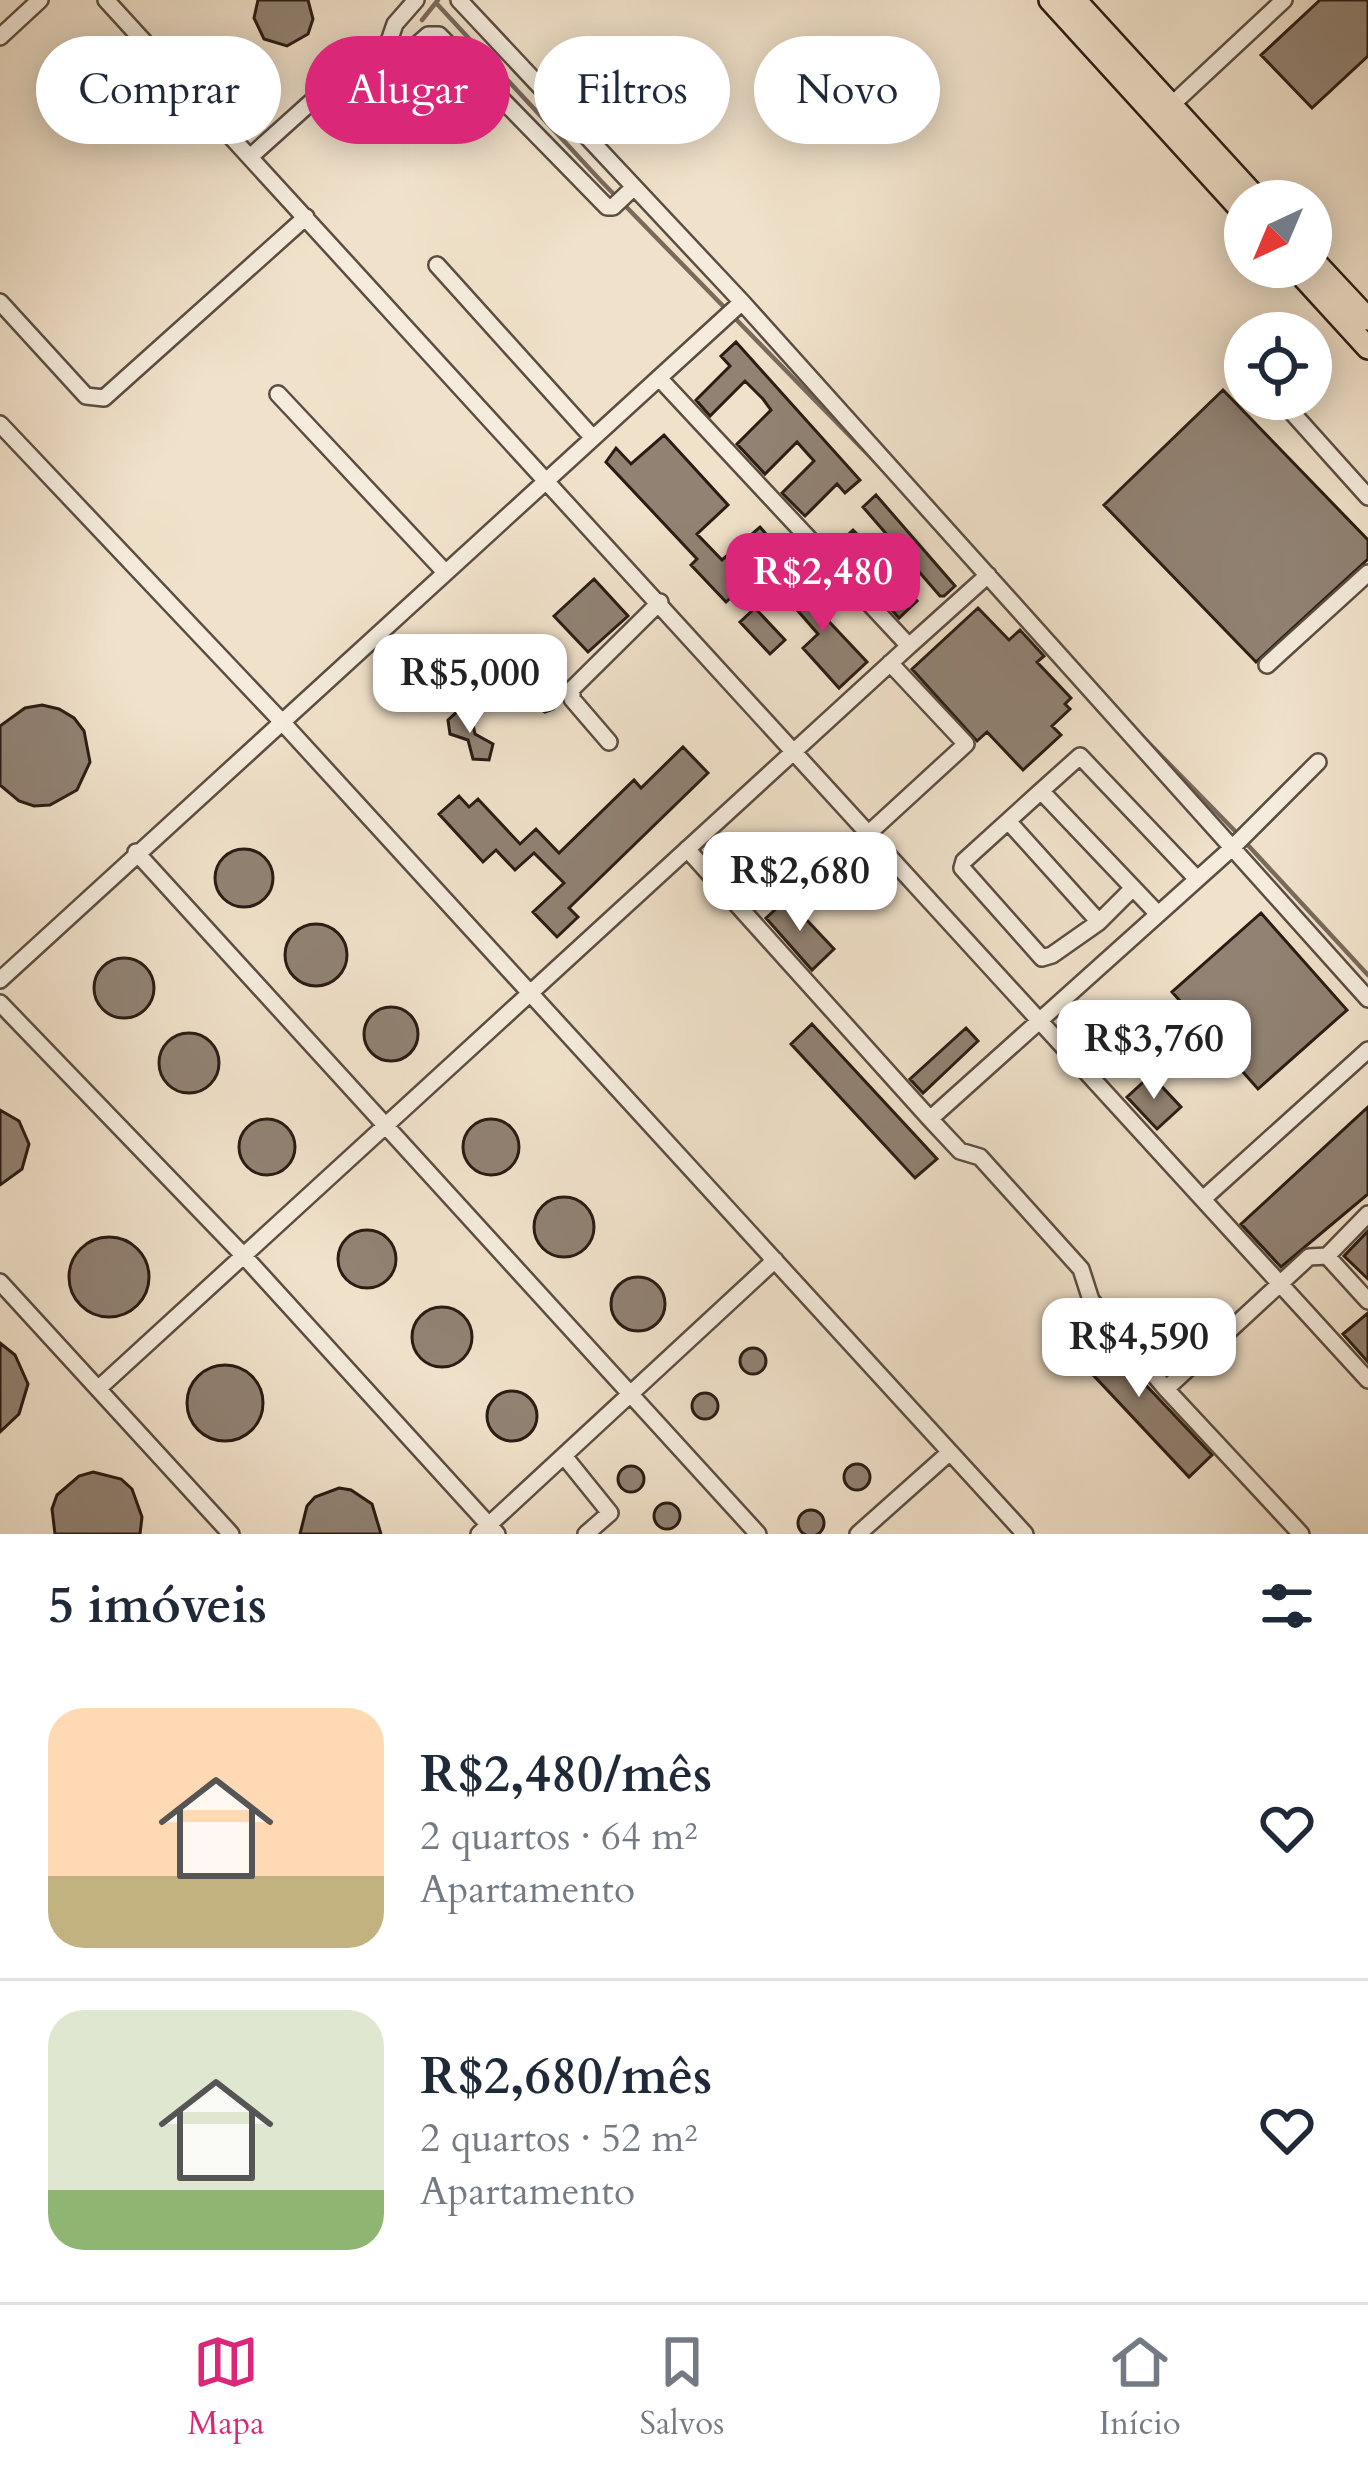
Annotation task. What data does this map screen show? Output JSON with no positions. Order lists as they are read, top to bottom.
{
  "north": "bottom left",
  "page": {
    "chip": [
      "Comprar",
      "Alugar",
      "Filtros",
      "Novo"
    ],
    "price": [
      "R$2,480",
      "R$5,000",
      "R$2,680",
      "R$3,760",
      "R$4,590"
    ],
    "heading": "5 imóveis",
    "list": [
      {
        "name": "R$2,480/mês",
        "note": "2 quartos · 64 m² · Apartamento"
      },
      {
        "name": "R$2,680/mês",
        "note": "2 quartos · 52 m² · Apartamento"
      }
    ],
    "tabs": ["Mapa", "Salvos", "Início"]
  }
}
